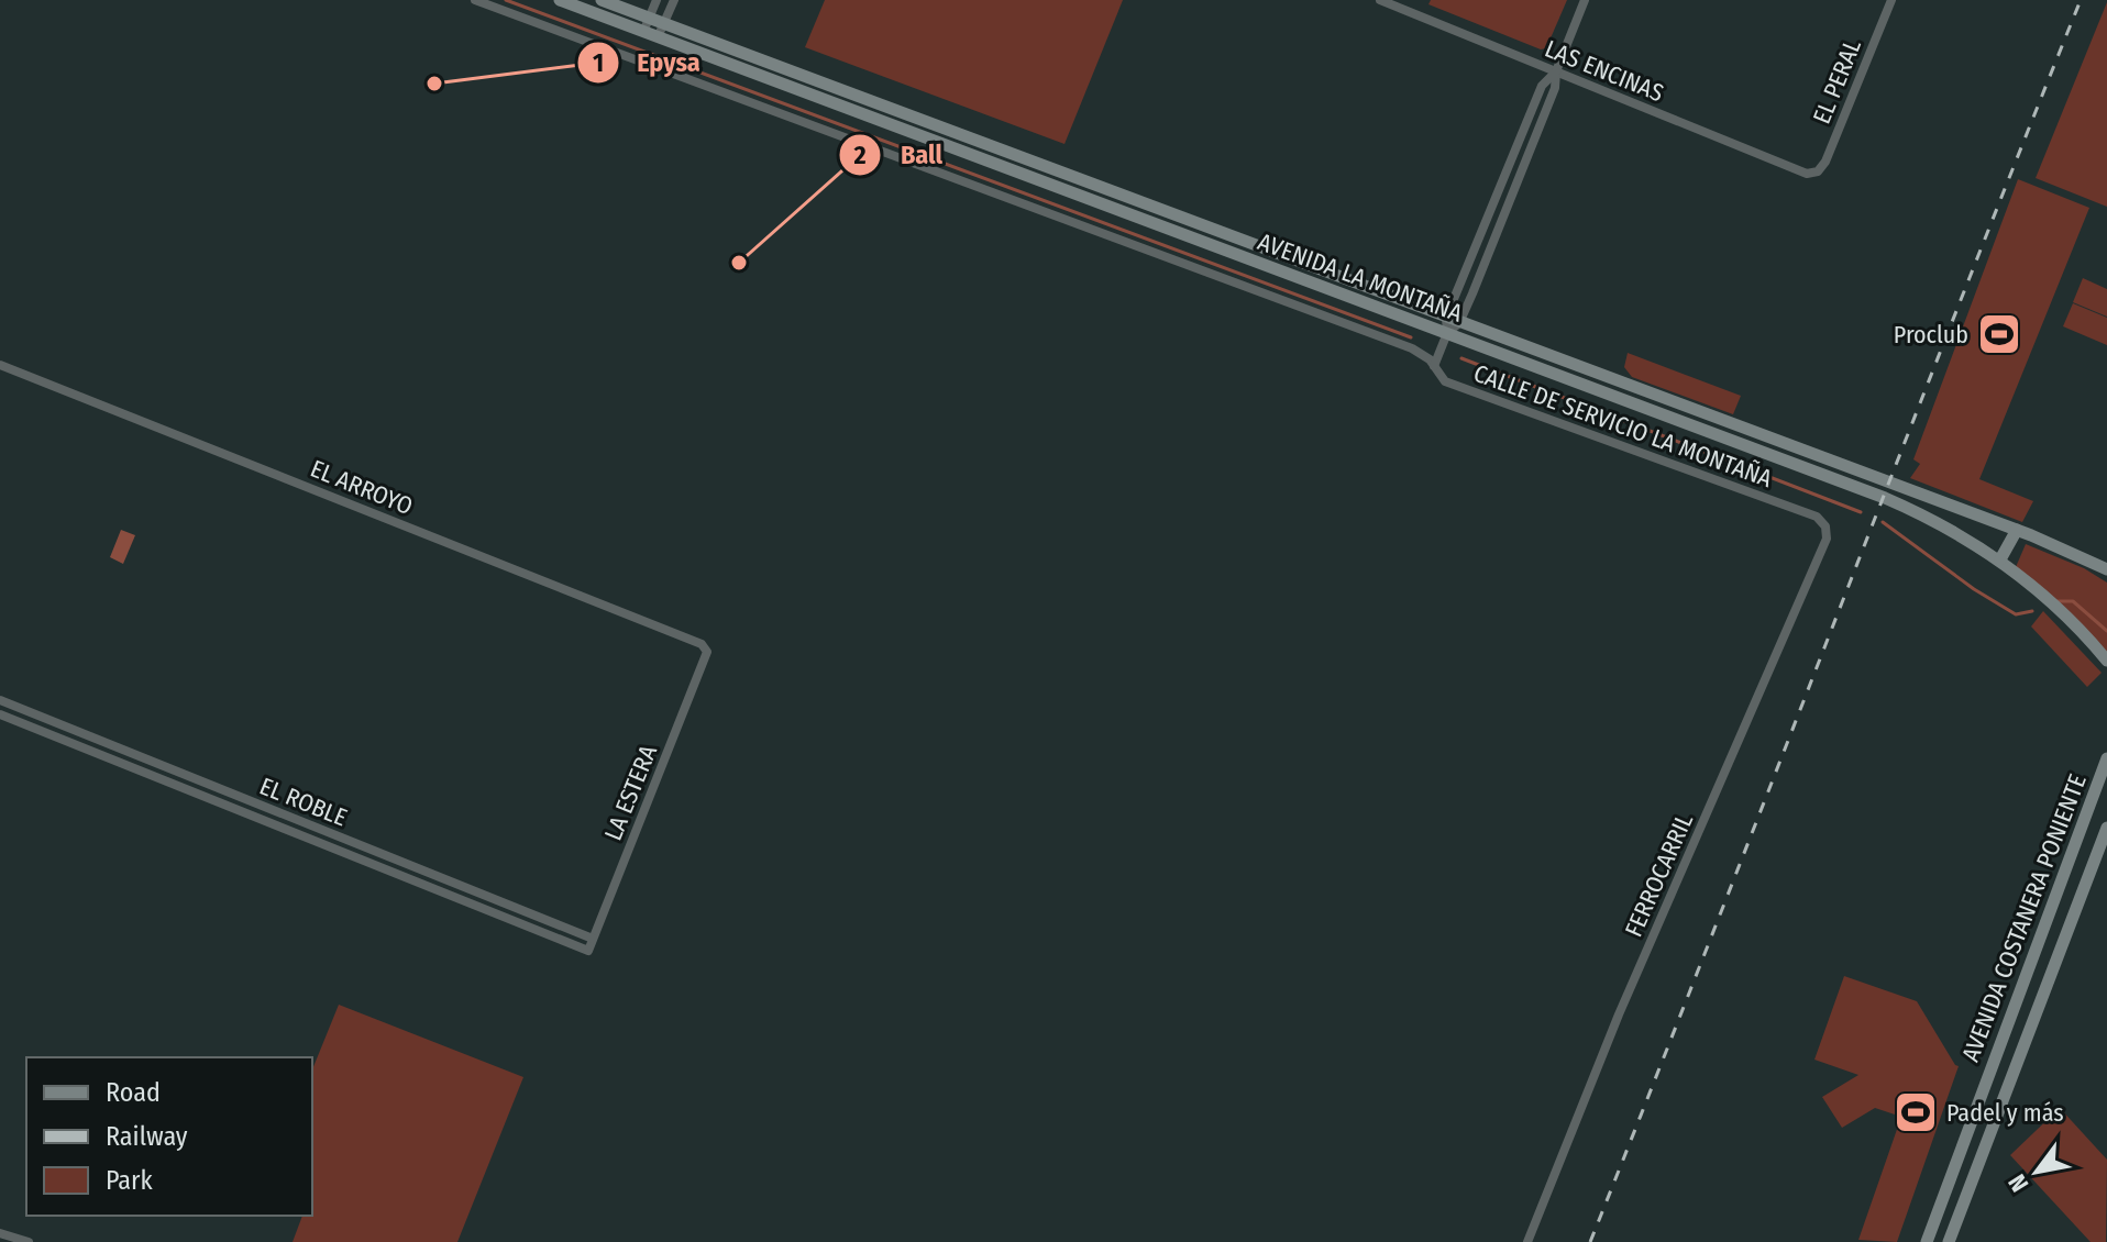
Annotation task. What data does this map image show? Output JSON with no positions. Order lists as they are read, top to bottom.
{
  "streets": {
    "main road": ["AVENIDA LA MONTAÑA", "AVENIDA COSTANERA PONIENTE"],
    "street": [
      "LAS ENCINAS",
      "EL PERAL",
      "CALLE DE SERVICIO LA MONTAÑA",
      "EL ARROYO",
      "LA ESTERA",
      "EL ROBLE",
      "FERROCARRIL"
    ]
  },
  "crossings": [
    ["LAS ENCINAS", "EL PERAL"],
    ["CALLE DE SERVICIO LA MONTAÑA", "FERROCARRIL"],
    ["EL ARROYO", "LA ESTERA"],
    ["LA ESTERA", "EL ROBLE"]
  ],
  "places": {
    "other": ["Epysa", "Ball"],
    "sports": ["Proclub", "Padel y más"]
  },
  "legend": ["Road", "Railway", "Park"],
  "north": "bottom left"
}
